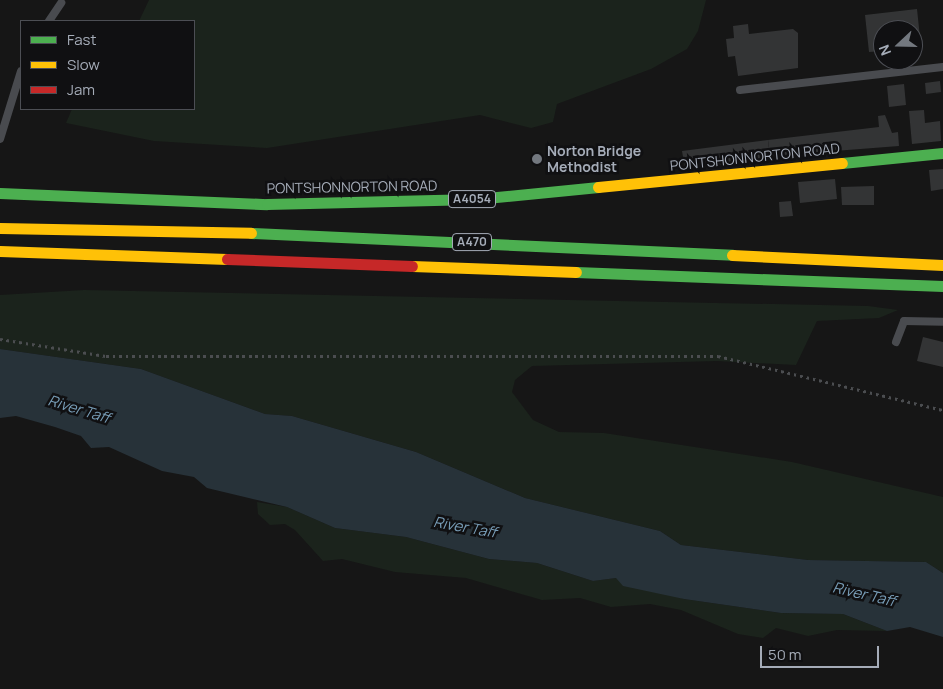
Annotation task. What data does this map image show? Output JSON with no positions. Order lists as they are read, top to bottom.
{
  "streets": {
    "main road": ["PONTSHONNORTON ROAD", "A4054", "A470"]
  },
  "water": ["River Taff"],
  "places": ["Norton Bridge Methodist"],
  "legend": ["Fast", "Slow", "Jam"],
  "scale_bar": "50 m",
  "north": "left"
}
